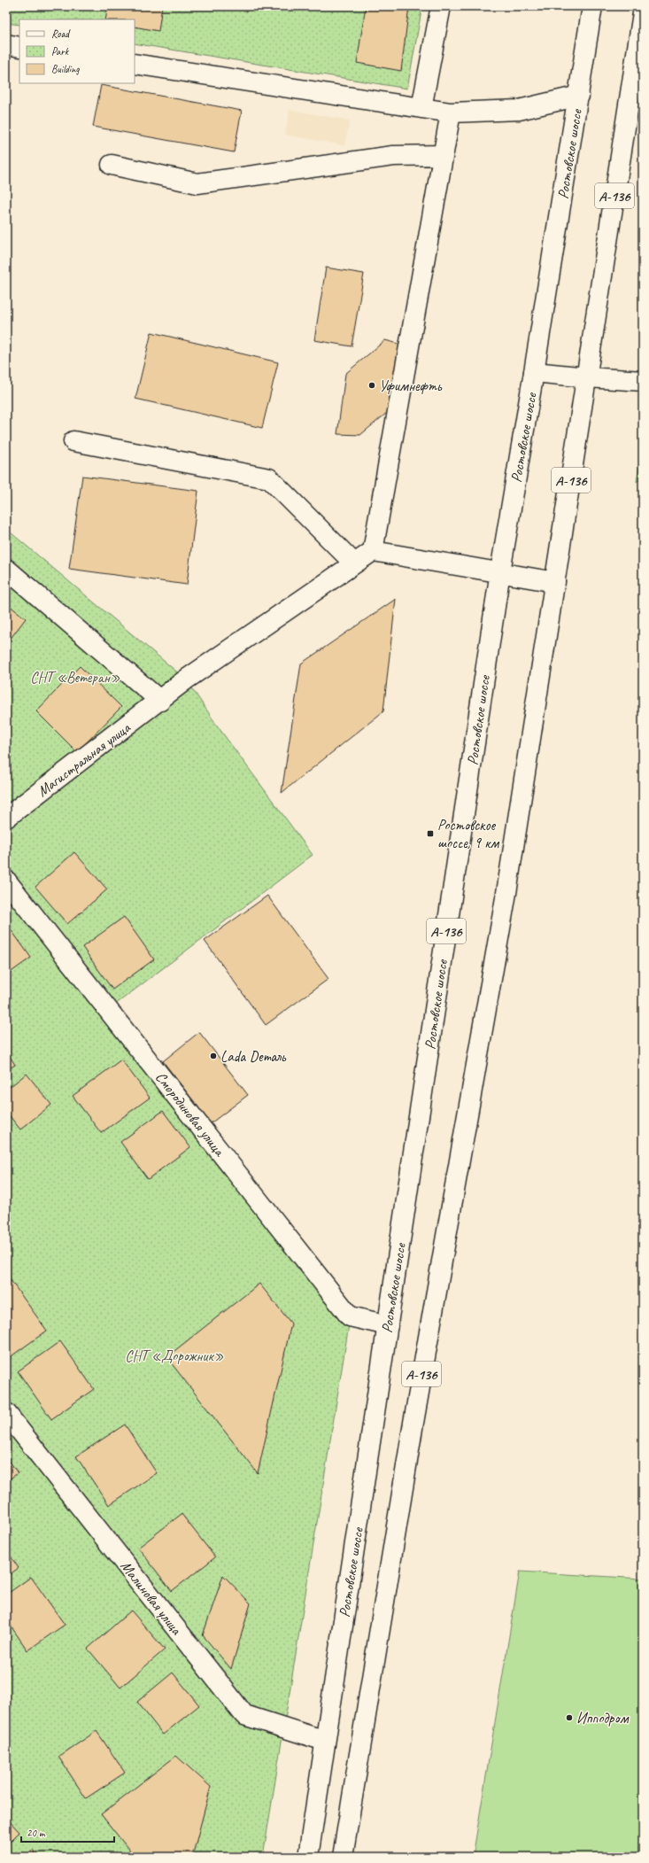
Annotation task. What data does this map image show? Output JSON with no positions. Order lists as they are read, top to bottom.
{
  "streets": {
    "main road": [
      "Ростовское шоссе",
      "А-136",
      "Магистральная улица",
      "Смородиновая улица",
      "Малиновая улица"
    ]
  },
  "crossings": [
    ["Ростовское шоссе", "Смородиновая улица"],
    ["Ростовское шоссе", "Малиновая улица"]
  ],
  "parks": ["СНТ «Ветеран»", "СНТ «Дорожник»"],
  "places": {
    "other": ["Уфимнефть", "Lada Dеталь", "Ипподром"],
    "transit": ["Ростовское шоссе, 9 км"]
  },
  "legend": ["Road", "Park", "Building"],
  "scale_bar": "20 m"
}
